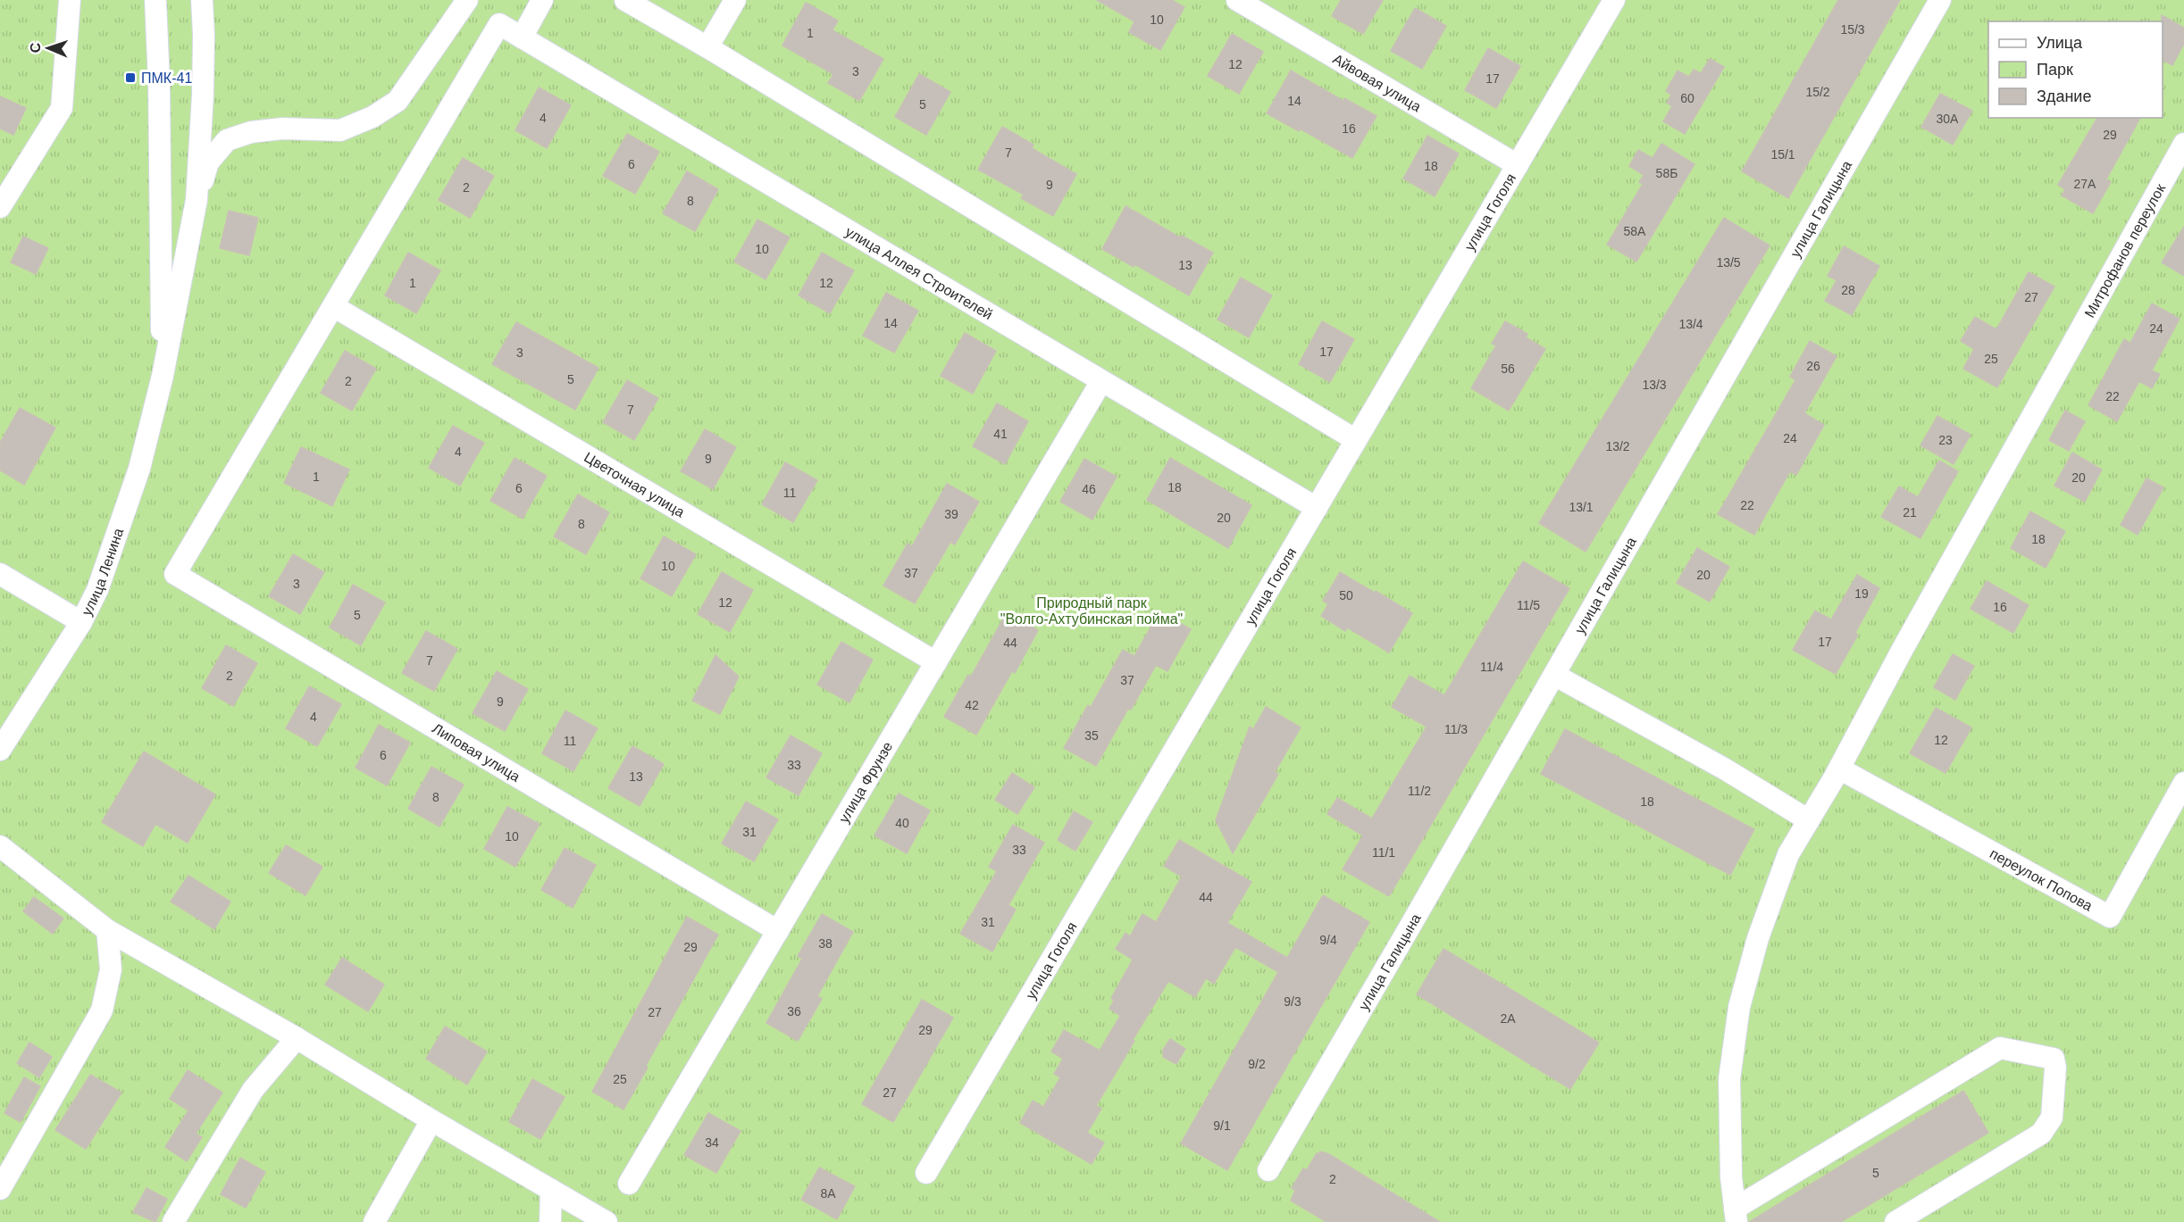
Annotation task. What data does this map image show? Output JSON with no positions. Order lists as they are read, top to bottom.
{
  "streets": {
    "street": [
      "Айвовая улица",
      "улица Галицына",
      "улица Гоголя",
      "Митрофанов переулок",
      "улица Аллея Строителей",
      "Цветочная улица",
      "улица Ленина",
      "Липовая улица",
      "улица Фрунзе",
      "переулок Попова"
    ]
  },
  "crossings": [
    ["Айвовая улица", "улица Гоголя"],
    ["улица Гоголя", "улица Аллея Строителей"],
    ["Митрофанов переулок", "переулок Попова"],
    ["улица Аллея Строителей", "Цветочная улица"],
    ["улица Аллея Строителей", "Липовая улица"],
    ["улица Аллея Строителей", "улица Фрунзе"],
    ["Цветочная улица", "Липовая улица"],
    ["Цветочная улица", "улица Фрунзе"],
    ["Липовая улица", "улица Фрунзе"]
  ],
  "parks": ["Природный парк \"Волго-Ахтубинская пойма\""],
  "places": {
    "transit": ["ПМК-41"]
  },
  "house_numbers": [
    "10",
    "15/3",
    "1",
    "12",
    "3",
    "17",
    "15/2",
    "60",
    "14",
    "5",
    "4",
    "30А",
    "16",
    "29",
    "7",
    "15/1",
    "6",
    "18",
    "58Б",
    "27А",
    "9",
    "2",
    "8",
    "58А",
    "10",
    "13/5",
    "13",
    "1",
    "12",
    "28",
    "27",
    "14",
    "13/4",
    "24",
    "17",
    "3",
    "25",
    "26",
    "56",
    "5",
    "2",
    "13/3",
    "22",
    "7",
    "41",
    "24",
    "23",
    "13/2",
    "4",
    "9",
    "1",
    "20",
    "18",
    "6",
    "46",
    "11",
    "22",
    "13/1",
    "21",
    "39",
    "20",
    "8",
    "18",
    "10",
    "37",
    "20",
    "3",
    "19",
    "50",
    "12",
    "11/5",
    "16",
    "5",
    "17",
    "44",
    "7",
    "11/4",
    "2",
    "37",
    "9",
    "42",
    "4",
    "11/3",
    "35",
    "12",
    "11",
    "6",
    "33",
    "13",
    "11/2",
    "8",
    "18",
    "40",
    "31",
    "10",
    "33",
    "11/1",
    "44",
    "31",
    "9/4",
    "38",
    "29",
    "9/3",
    "36",
    "27",
    "2А",
    "29",
    "9/2",
    "25",
    "27",
    "9/1",
    "34",
    "5",
    "2",
    "8А"
  ],
  "legend": ["Улица", "Парк", "Здание"],
  "north": "left"
}
